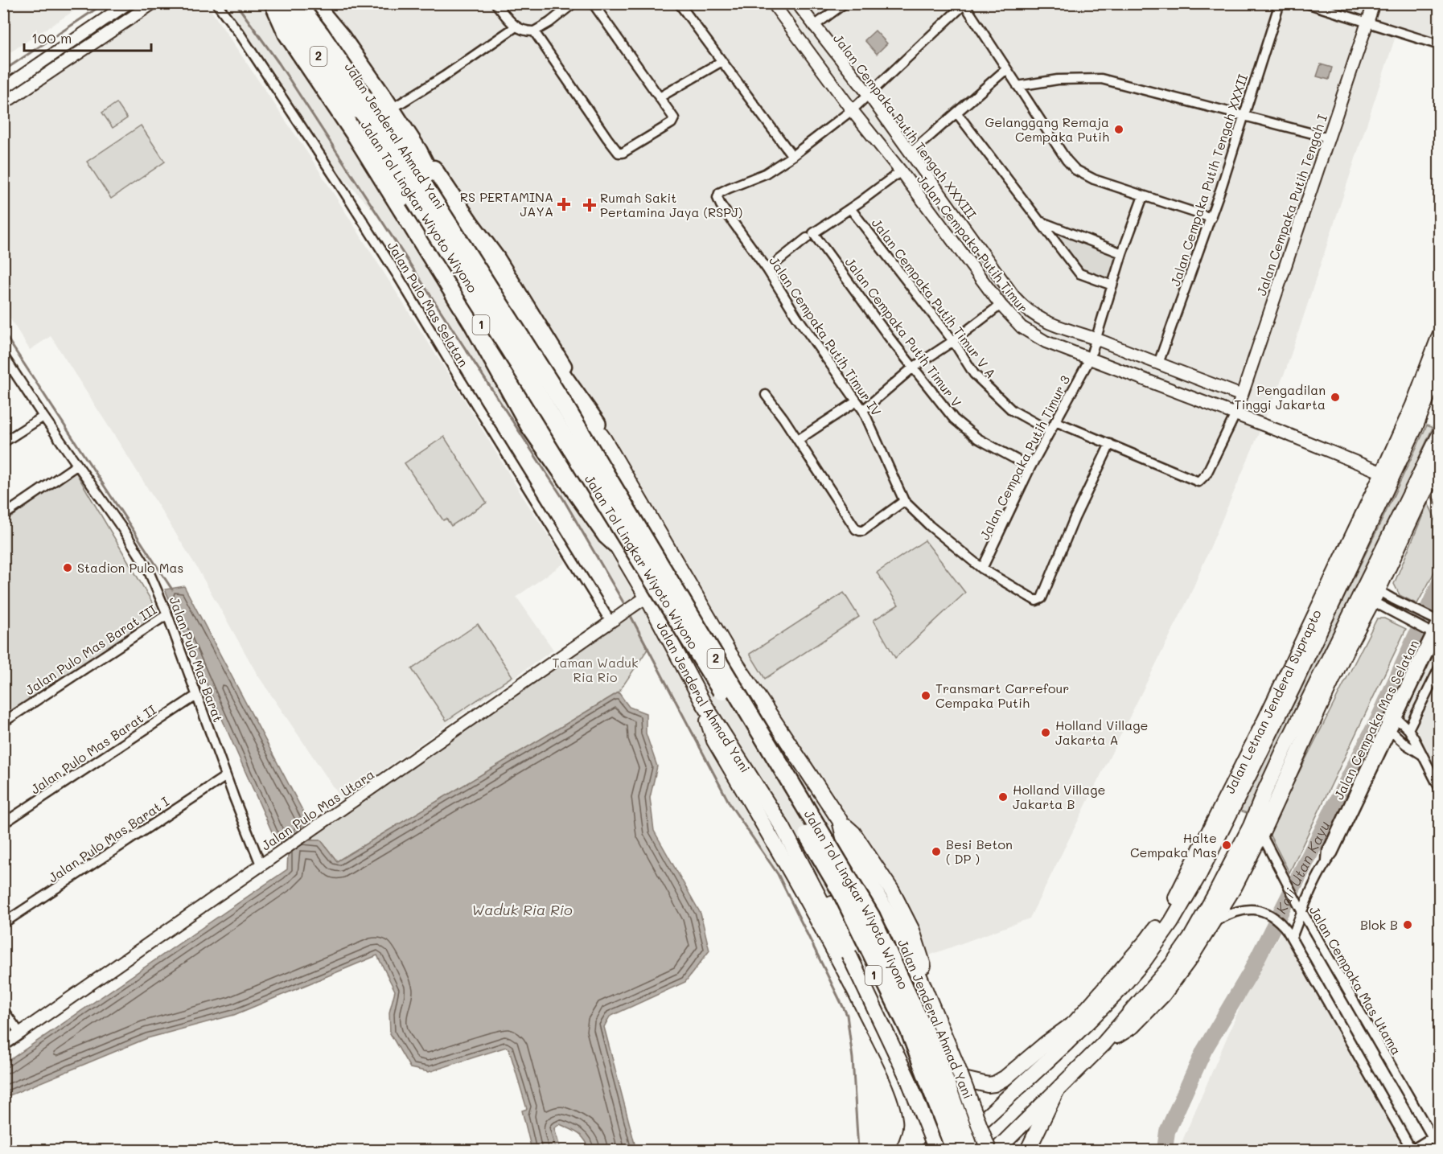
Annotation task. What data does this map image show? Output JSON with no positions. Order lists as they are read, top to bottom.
{
  "streets": {
    "highway": ["2", "Jalan Tol Lingkar Wiyoto Wiyono"],
    "main road": ["Jalan Jenderal Ahmad Yani", "1", "Jalan Letnan Jenderal Suprapto"],
    "street": [
      "Jalan Cempaka Putih Tengah XXXIII",
      "Jalan Cempaka Putih Tengah XXXII",
      "Jalan Cempaka Putih Tengah I",
      "Jalan Cempaka Putih Timur",
      "Jalan Cempaka Putih Timur V A",
      "Jalan Pulo Mas Selatan",
      "Jalan Cempaka Putih Timur V",
      "Jalan Cempaka Putih Timur IV",
      "Jalan Cempaka Putih Timur 3",
      "Jalan Pulo Mas Barat III",
      "Jalan Pulo Mas Barat",
      "Jalan Cempaka Mas Selatan",
      "Jalan Pulo Mas Barat II",
      "Jalan Pulo Mas Utara",
      "Jalan Pulo Mas Barat I",
      "Jalan Cempaka Mas Utama"
    ]
  },
  "crossings": [
    ["Jalan Cempaka Putih Tengah XXXIII", "Jalan Cempaka Putih Tengah XXXII"],
    ["Jalan Cempaka Putih Tengah XXXIII", "Jalan Cempaka Putih Tengah I"],
    ["Jalan Cempaka Putih Tengah XXXIII", "Jalan Cempaka Putih Timur"],
    ["Jalan Cempaka Putih Tengah XXXIII", "Jalan Cempaka Putih Timur 3"],
    ["Jalan Jenderal Ahmad Yani", "Jalan Tol Lingkar Wiyoto Wiyono"],
    ["Jalan Jenderal Ahmad Yani", "1"],
    ["Jalan Jenderal Ahmad Yani", "Jalan Letnan Jenderal Suprapto"],
    ["Jalan Jenderal Ahmad Yani", "Jalan Pulo Mas Utara"],
    ["Jalan Cempaka Putih Tengah I", "Jalan Cempaka Putih Timur"],
    ["Jalan Cempaka Putih Timur", "Jalan Cempaka Putih Timur 3"],
    ["Jalan Cempaka Putih Timur", "Jalan Letnan Jenderal Suprapto"],
    ["Jalan Cempaka Putih Timur V A", "Jalan Cempaka Putih Timur 3"],
    ["Jalan Pulo Mas Selatan", "Jalan Pulo Mas Utara"],
    ["1", "Jalan Letnan Jenderal Suprapto"],
    ["Jalan Cempaka Putih Timur V", "Jalan Cempaka Putih Timur 3"],
    ["Jalan Cempaka Putih Timur IV", "Jalan Cempaka Putih Timur 3"],
    ["Jalan Pulo Mas Barat III", "Jalan Pulo Mas Barat"],
    ["Jalan Pulo Mas Barat", "Jalan Pulo Mas Barat II"],
    ["Jalan Pulo Mas Barat", "Jalan Pulo Mas Utara"],
    ["Jalan Pulo Mas Barat", "Jalan Pulo Mas Barat I"],
    ["Jalan Cempaka Mas Selatan", "Jalan Cempaka Mas Utama"]
  ],
  "water": ["Kali Utan Kayu", "Waduk Ria Rio"],
  "parks": ["Taman Waduk Ria Rio"],
  "places": {
    "other": [
      "Gelanggang Remaja Cempaka Putih",
      "Pengadilan Tinggi Jakarta",
      "Stadion Pulo Mas",
      "Transmart Carrefour Cempaka Putih",
      "Holland Village Jakarta A",
      "Holland Village Jakarta B",
      "Halte Cempaka Mas",
      "Besi Beton ( DP )",
      "Blok B"
    ],
    "health": ["RS PERTAMINA JAYA", "Rumah Sakit Pertamina Jaya (RSPJ)"]
  },
  "scale_bar": "100 m"
}
